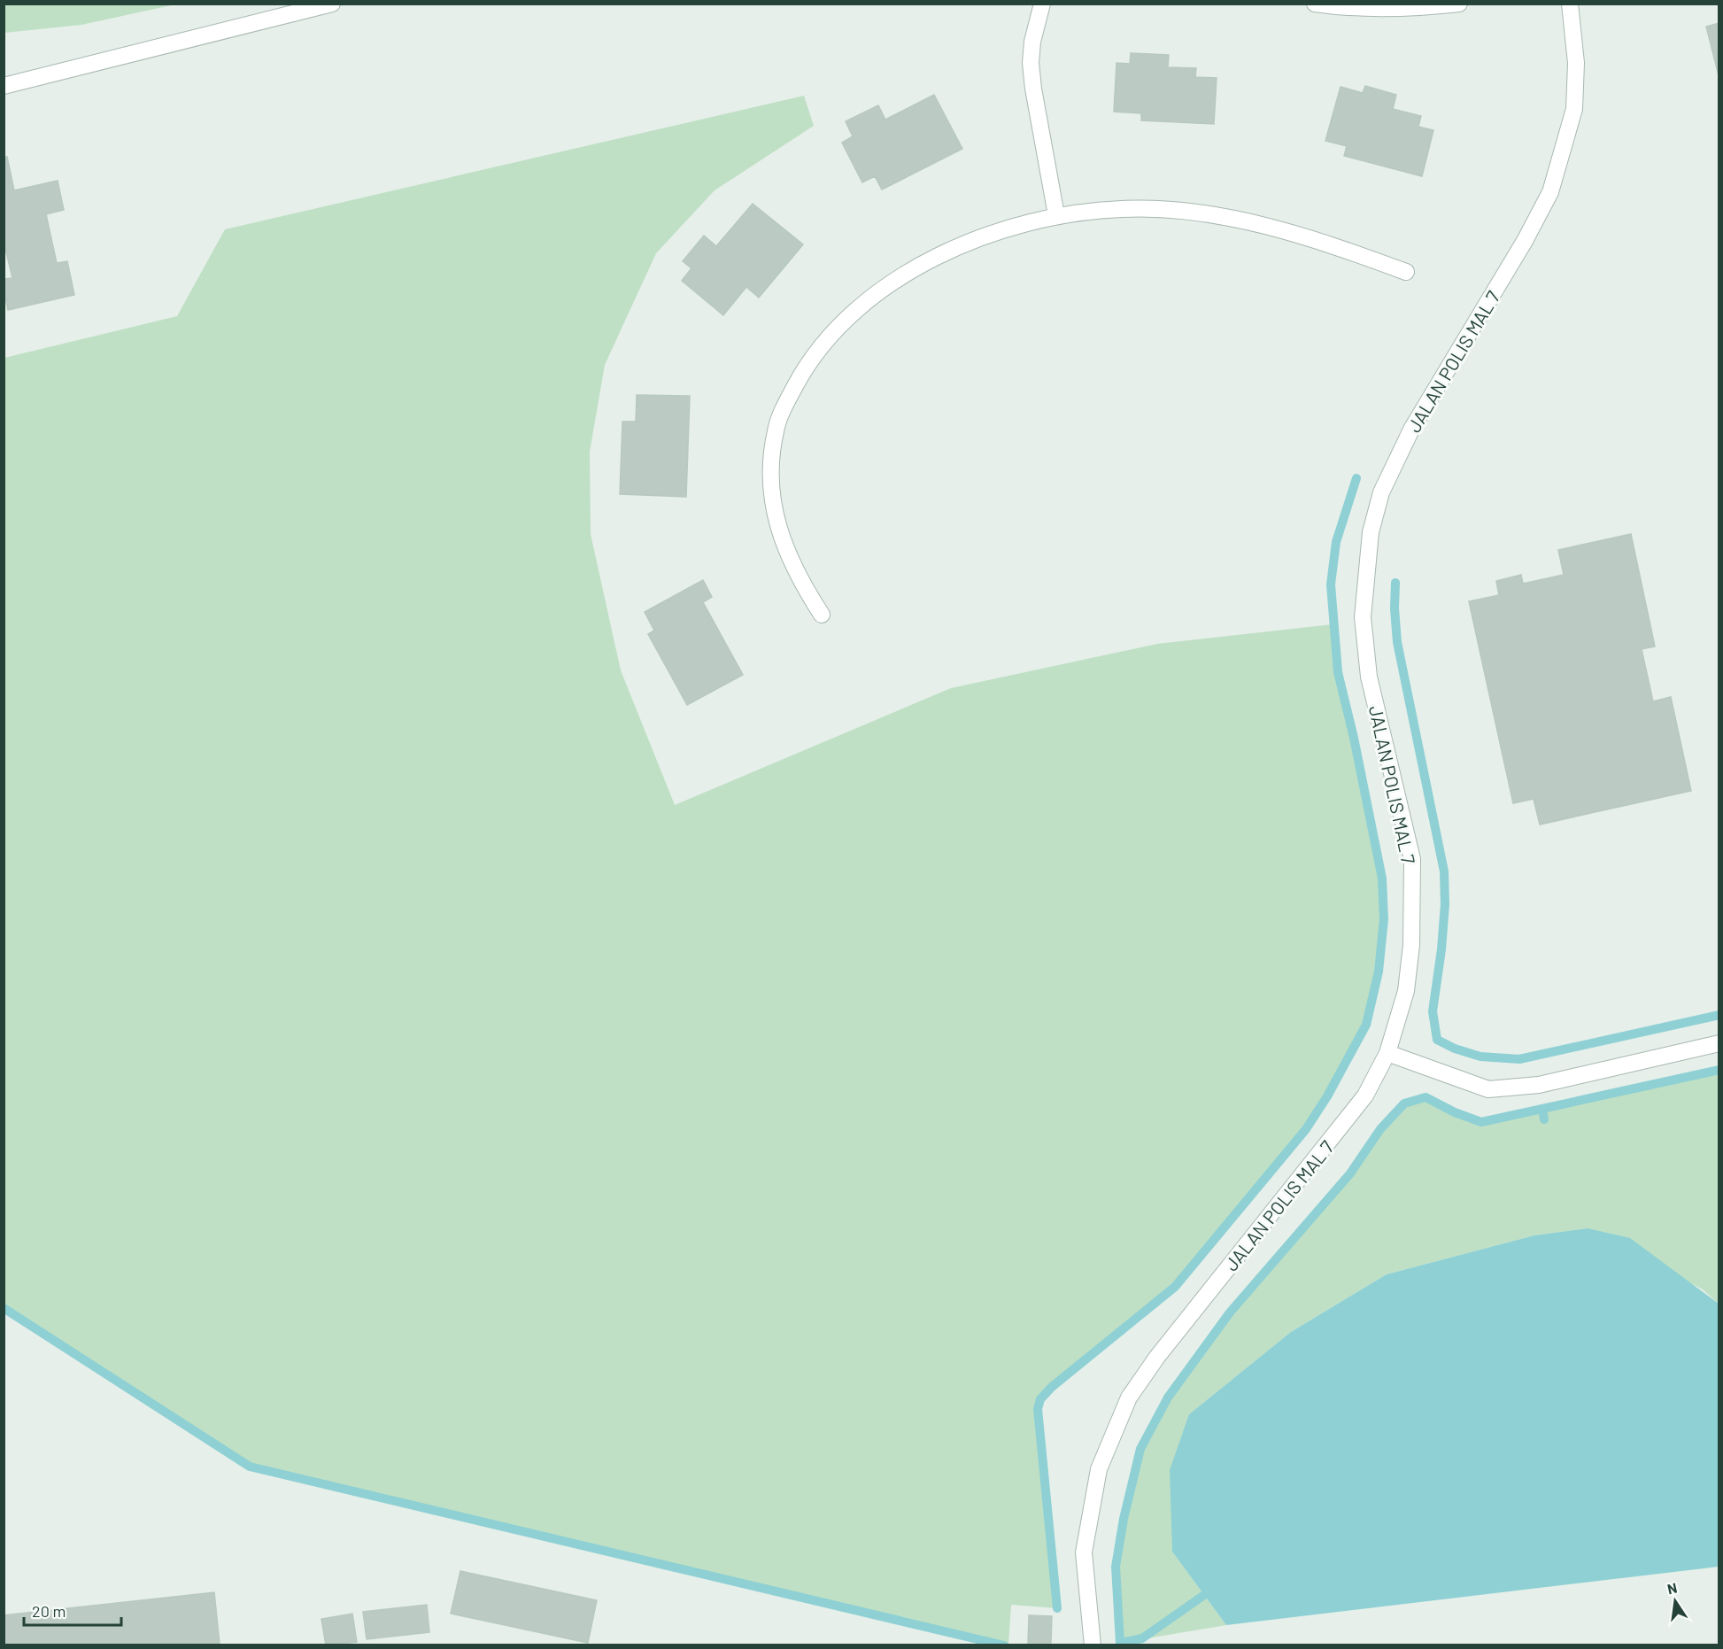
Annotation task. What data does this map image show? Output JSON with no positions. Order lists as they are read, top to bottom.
{
  "streets": {
    "street": ["JALAN POLIS MAL 7"]
  },
  "scale_bar": "20 m",
  "north": "top"
}
